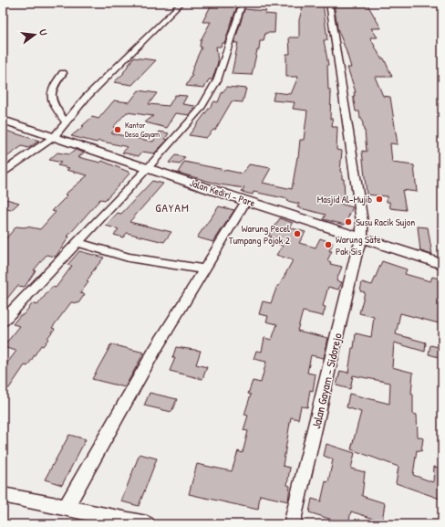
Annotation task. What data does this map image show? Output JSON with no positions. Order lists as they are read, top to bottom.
{
  "streets": {
    "main road": ["Jalan Kediri - Pare"],
    "street": ["Jalan Gayam - Sidorejo"]
  },
  "crossings": [
    ["Jalan Kediri - Pare", "Jalan Gayam - Sidorejo"]
  ],
  "districts": ["GAYAM"],
  "places": [
    "Kantor Desa Gayam",
    "Masjid Al-Mujib",
    "Susu Racik Sujon",
    "Warung Pecel Tumpang Pojok 2",
    "Warung Sate Pak Sis"
  ],
  "north": "right"
}
